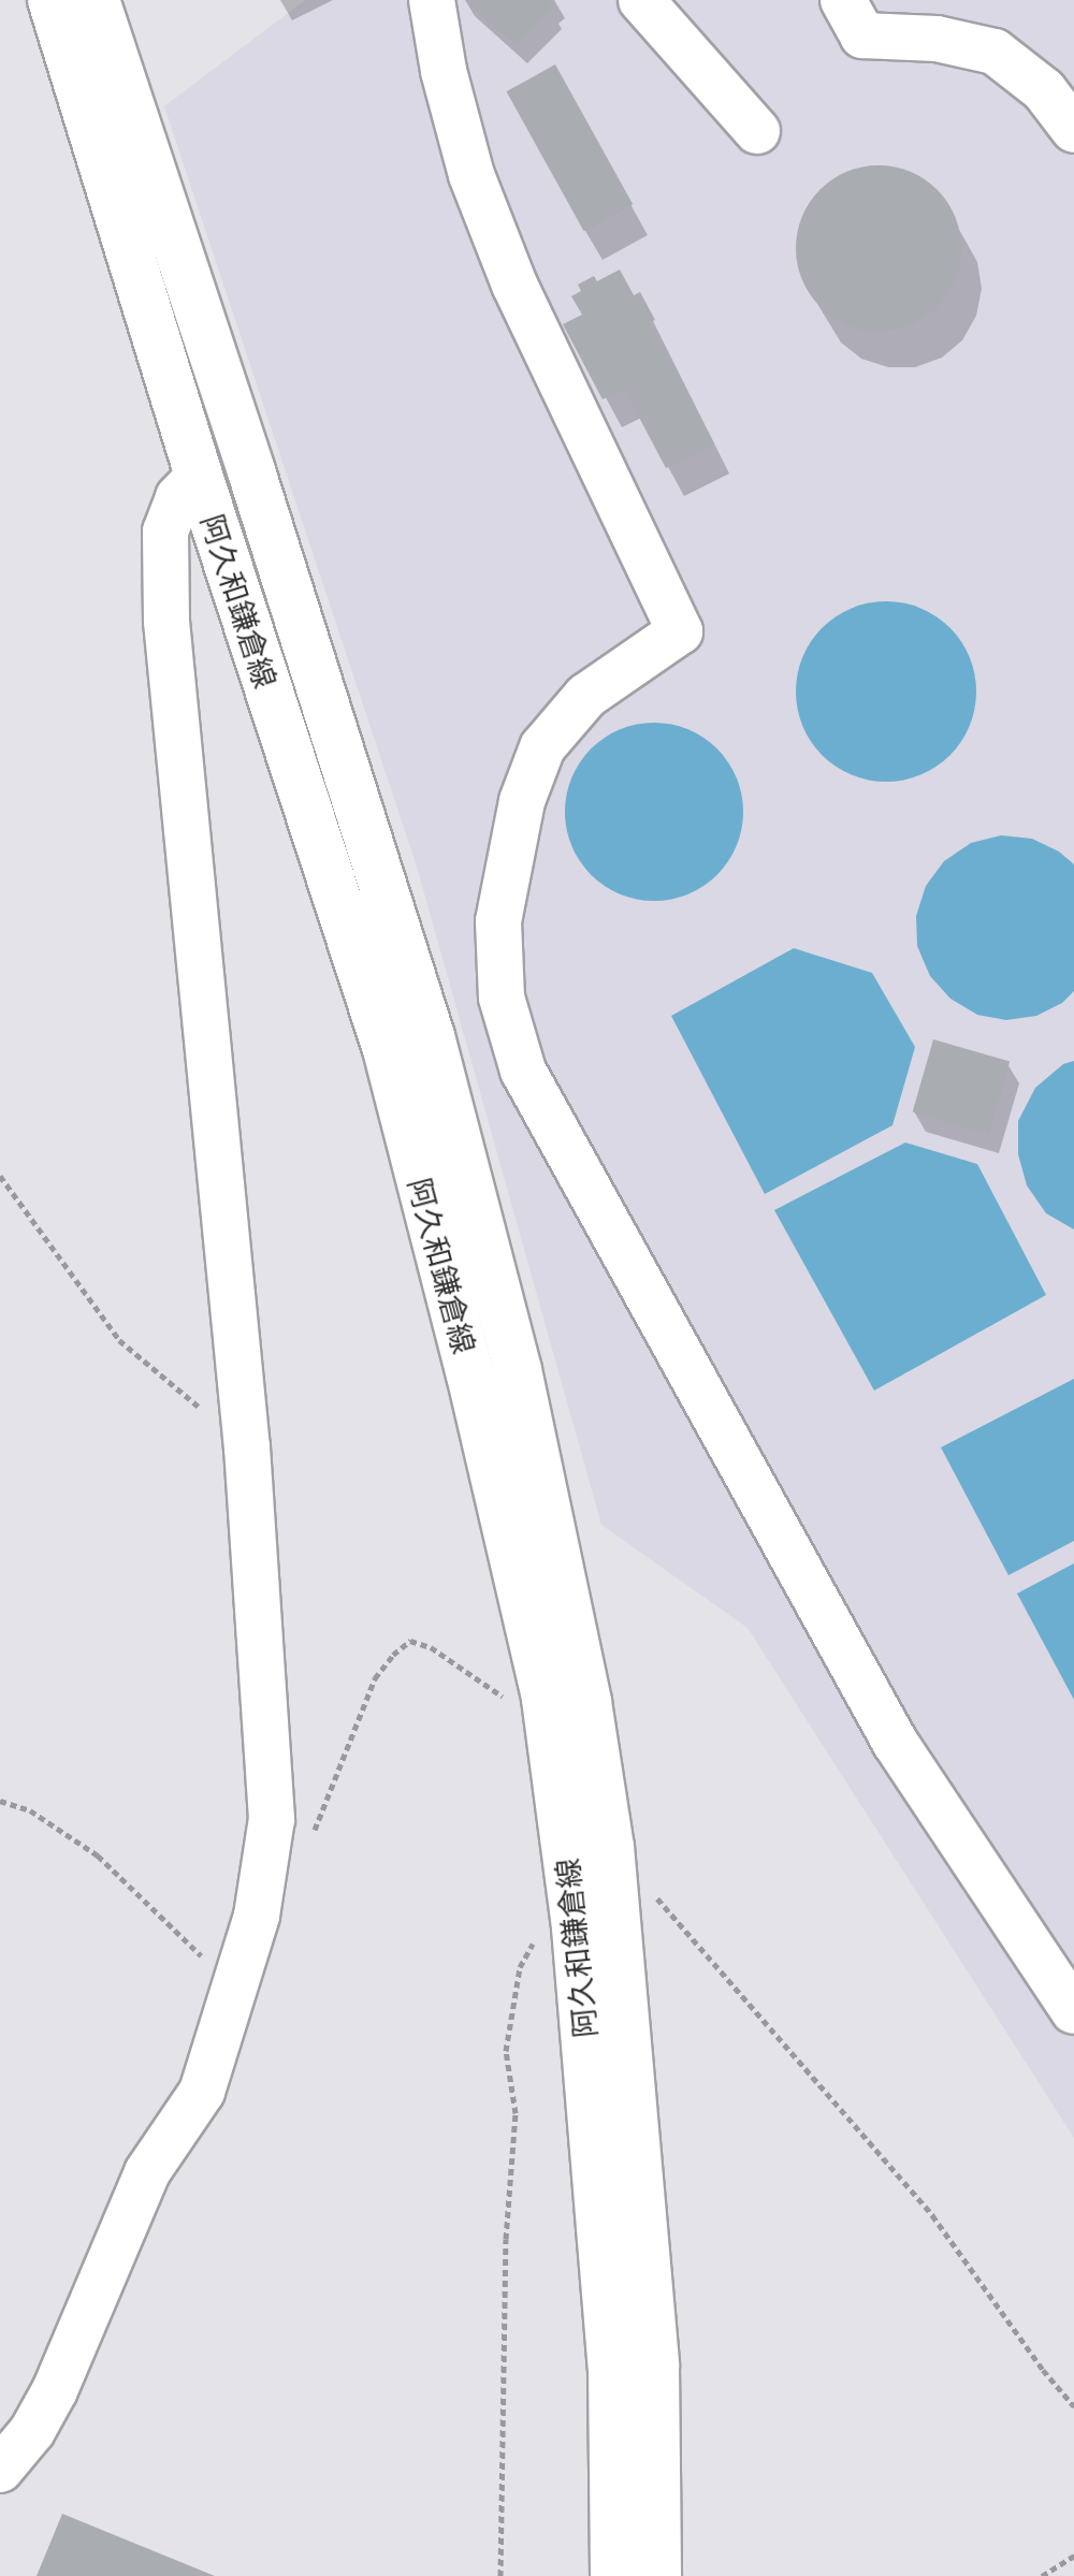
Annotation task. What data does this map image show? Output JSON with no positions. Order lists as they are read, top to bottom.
{
  "streets": {
    "main road": ["阿久和鎌倉線"]
  }
}
